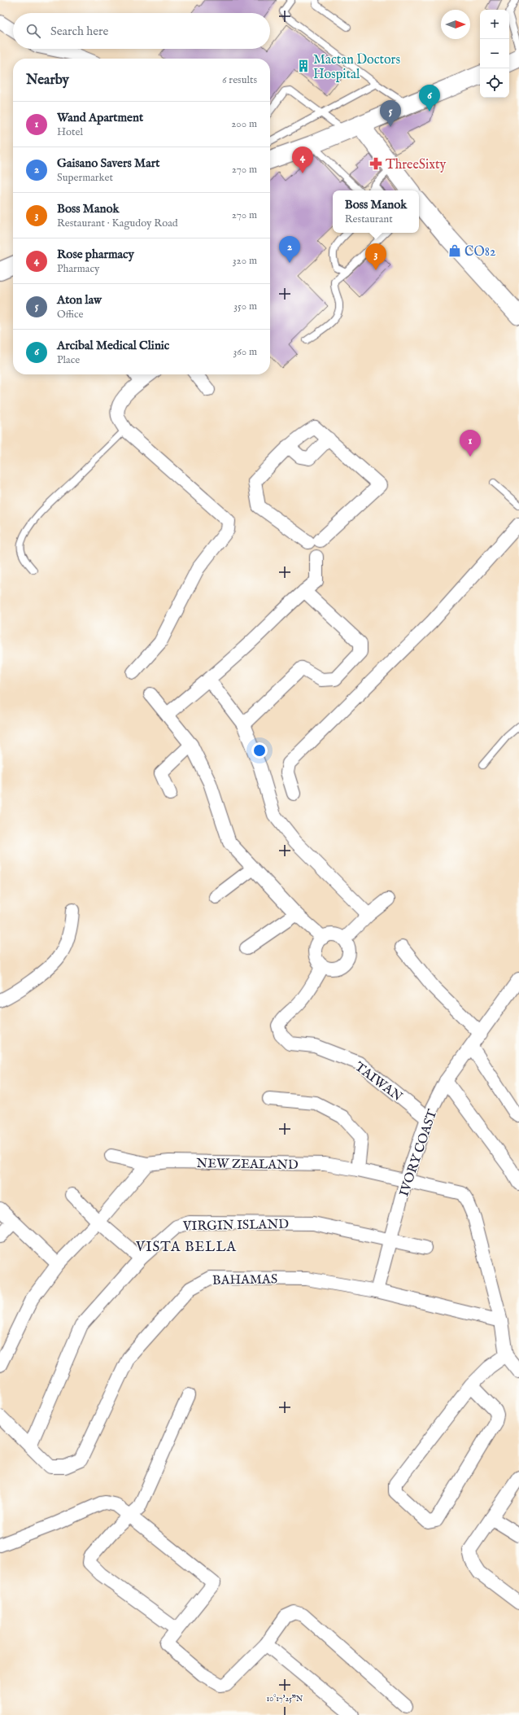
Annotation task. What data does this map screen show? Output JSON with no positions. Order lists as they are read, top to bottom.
{
  "streets": {
    "street": [
      "TAIWAN",
      "IVORY COAST",
      "NEW ZEALAND",
      "VIRGIN ISLAND",
      "BAHAMAS"
    ]
  },
  "crossings": [
    ["TAIWAN", "IVORY COAST"],
    ["IVORY COAST", "NEW ZEALAND"],
    ["IVORY COAST", "VIRGIN ISLAND"],
    ["IVORY COAST", "BAHAMAS"],
    ["NEW ZEALAND", "BAHAMAS"],
    ["VIRGIN ISLAND", "BAHAMAS"]
  ],
  "districts": ["VISTA BELLA"],
  "places": {
    "building": ["Mactan Doctors Hospital"],
    "pharmacy": ["ThreeSixty"],
    "shop": ["CO82"]
  },
  "north": "right",
  "page": {
    "map_buttons": ["+", "−"],
    "search": "Search here",
    "heading": ["Nearby", "6 results"],
    "pins": [
      "6",
      "5",
      "4",
      "2",
      "3",
      "1"
    ],
    "list": [
      {
        "mark": "1",
        "name": "Wand Apartment",
        "note": "Hotel",
        "value": "200 m"
      },
      {
        "mark": "2",
        "name": "Gaisano Savers Mart",
        "note": "Supermarket",
        "value": "270 m"
      },
      {
        "mark": "3",
        "name": "Boss Manok",
        "note": "Restaurant · Kagudoy Road",
        "value": "270 m"
      },
      {
        "mark": "4",
        "name": "Rose pharmacy",
        "note": "Pharmacy",
        "value": "320 m"
      },
      {
        "mark": "5",
        "name": "Aton law",
        "note": "Office",
        "value": "350 m"
      },
      {
        "mark": "6",
        "name": "Arcibal Medical Clinic",
        "note": "Place",
        "value": "360 m"
      }
    ],
    "popup": ["Boss Manok", "Restaurant"]
  },
  "coordinates": ["10°17'25\"N"]
}
